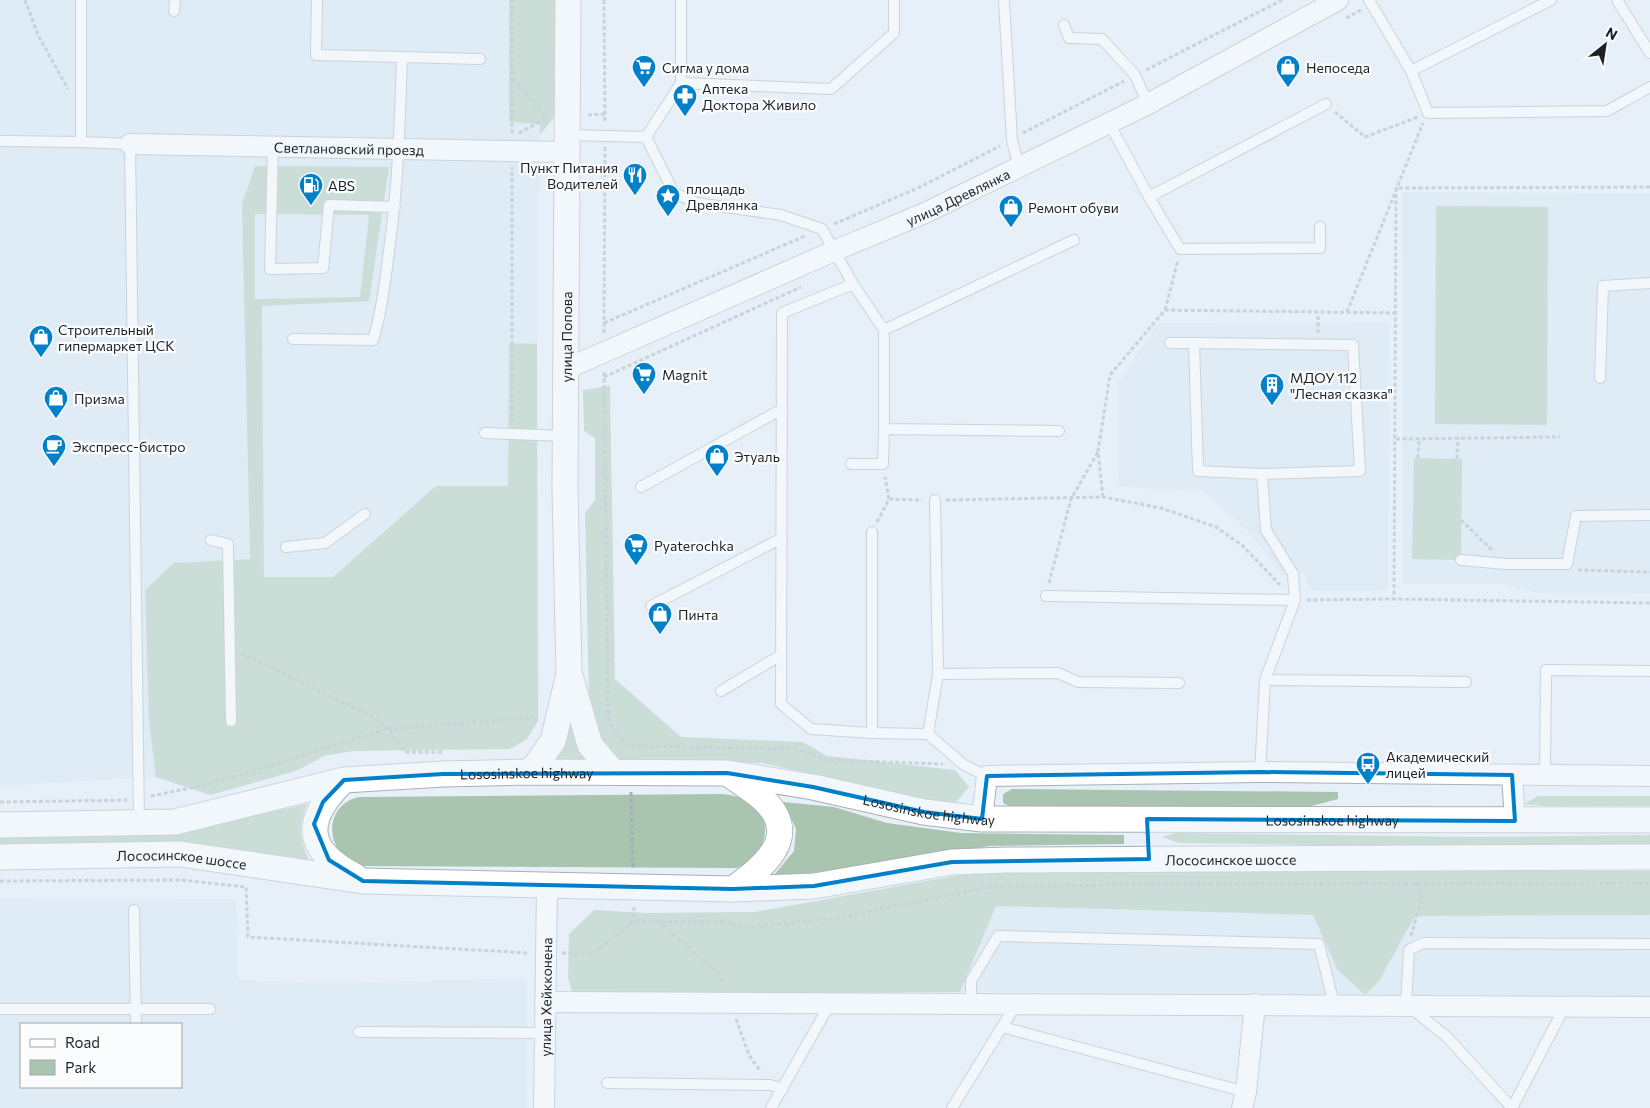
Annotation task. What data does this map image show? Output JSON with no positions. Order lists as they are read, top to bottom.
{
  "streets": {
    "street": [
      "Светлановский проезд",
      "улица Древлянка",
      "улица Попова",
      "Lososinskoe highway",
      "Лососинское шоссе",
      "улица Хейкконена"
    ]
  },
  "crossings": [
    ["Светлановский проезд", "улица Попова"],
    ["улица Древлянка", "улица Попова"],
    ["улица Попова", "Lososinskoe highway"]
  ],
  "places": {
    "supermarket": ["Сигма у дома", "Magnit", "Pyaterochka"],
    "shop": [
      "Непоседа",
      "Ремонт обуви",
      "Строительный гипермаркет ЦСК",
      "Призма",
      "Этуаль",
      "Пинта"
    ],
    "pharmacy": ["Аптека Доктора Живило"],
    "restaurant": ["Пункт Питания Водителей"],
    "fuel station": ["ABS"],
    "place": ["площадь Древлянка"],
    "building": ["МДОУ 112 \"Лесная сказка\""],
    "cafe": ["Экспресс-бистро"],
    "bus stop": ["Академический лицей"]
  },
  "legend": ["Road", "Park"],
  "north": "top right"
}
